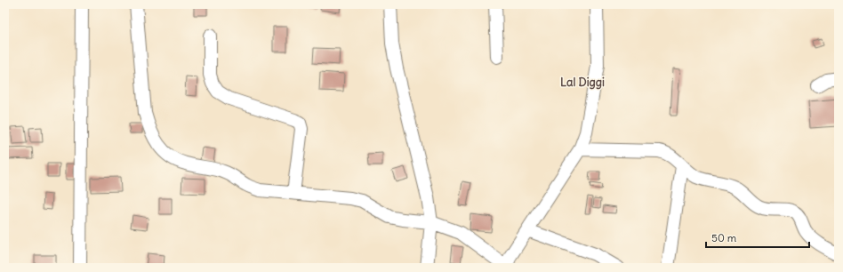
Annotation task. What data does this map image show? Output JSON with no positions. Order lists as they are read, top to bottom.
{
  "districts": ["Lal Diggi"],
  "scale_bar": "50 m"
}
